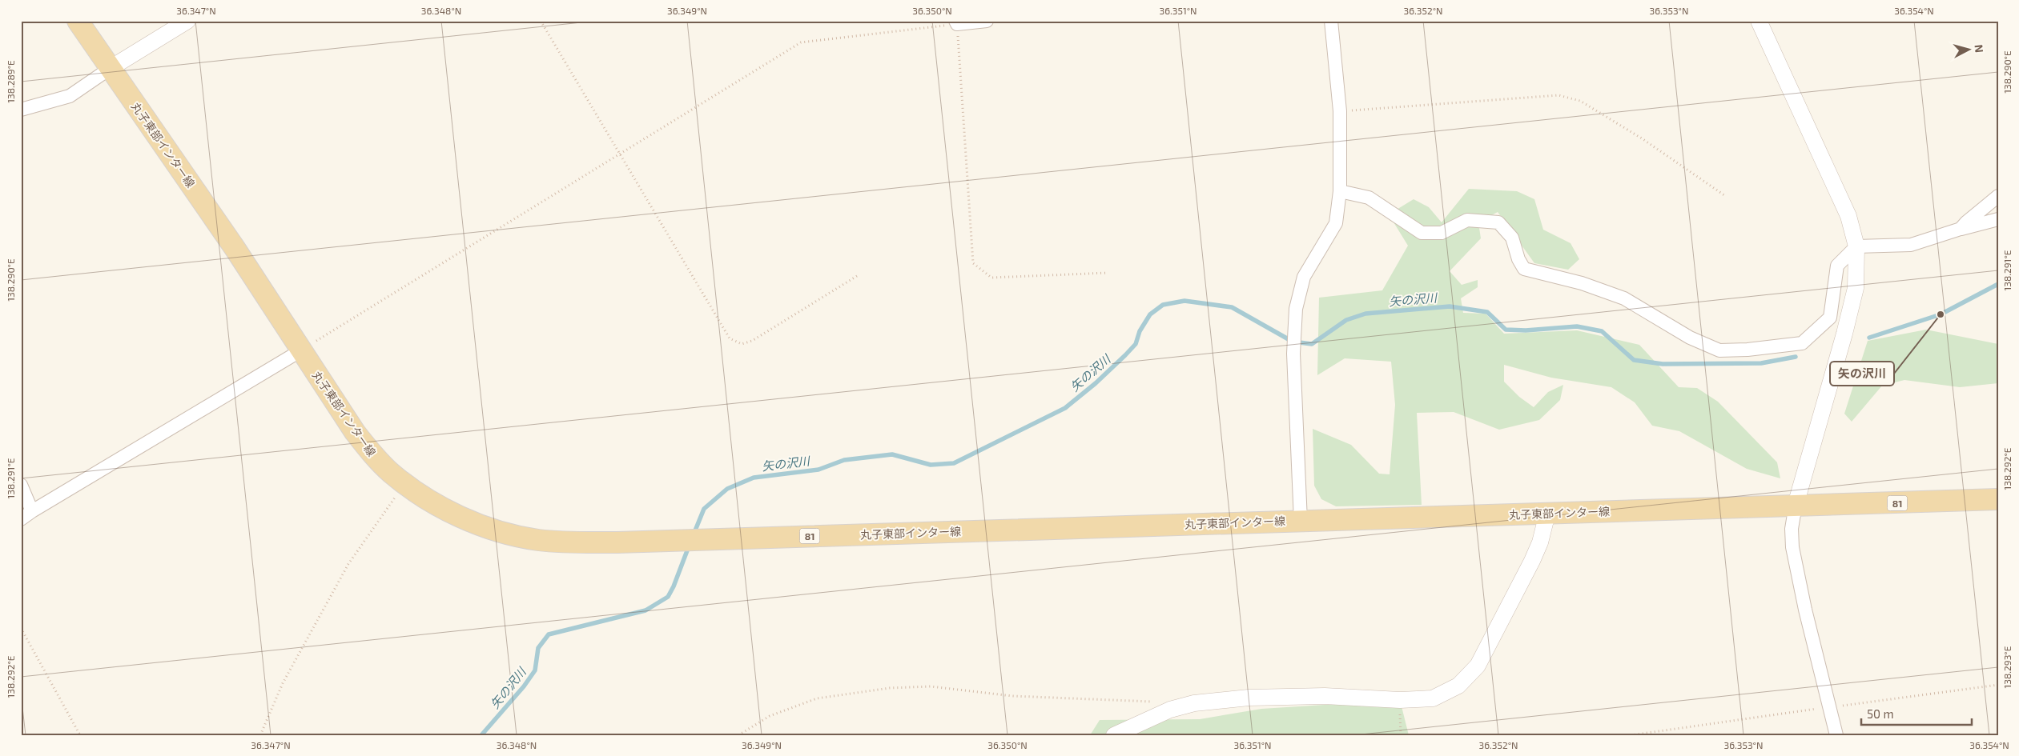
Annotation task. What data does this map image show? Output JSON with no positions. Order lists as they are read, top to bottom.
{
  "streets": {
    "main road": ["丸子東部インター線", "81"]
  },
  "water": ["矢の沢川"],
  "places": ["矢の沢川"],
  "scale_bar": "50 m",
  "north": "right",
  "coordinates": [
    "36.347°N",
    "36.348°N",
    "36.349°N",
    "36.350°N",
    "36.351°N",
    "36.352°N",
    "36.353°N",
    "36.354°N",
    "138.290°E",
    "138.289°E",
    "138.291°E",
    "138.292°E",
    "138.293°E"
  ]
}
